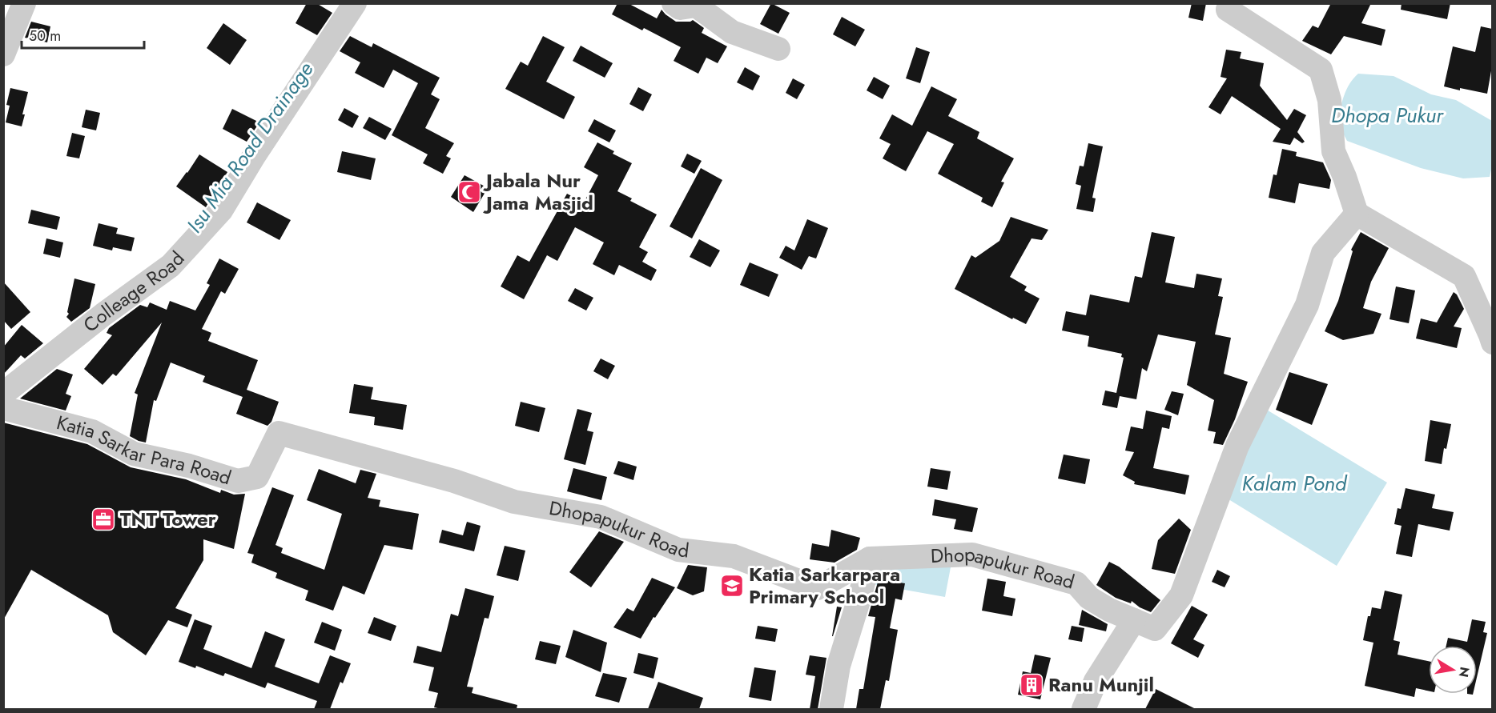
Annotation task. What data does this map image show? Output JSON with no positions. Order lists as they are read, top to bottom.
{
  "streets": {
    "street": ["Colleage Road", "Katia Sarkar Para Road", "Dhopapukur Road"]
  },
  "crossings": [
    ["Katia Sarkar Para Road", "Dhopapukur Road"]
  ],
  "water": ["Dhopa Pukur", "Isu Mia Road Drainage", "Kalam Pond"],
  "places": {
    "mosque": ["Jabala Nur Jama Masjid"],
    "office": ["TNT Tower"],
    "school or university": ["Katia Sarkarpara Primary School"],
    "building": ["Ranu Munjil"]
  },
  "scale_bar": "50 m",
  "north": "right"
}
